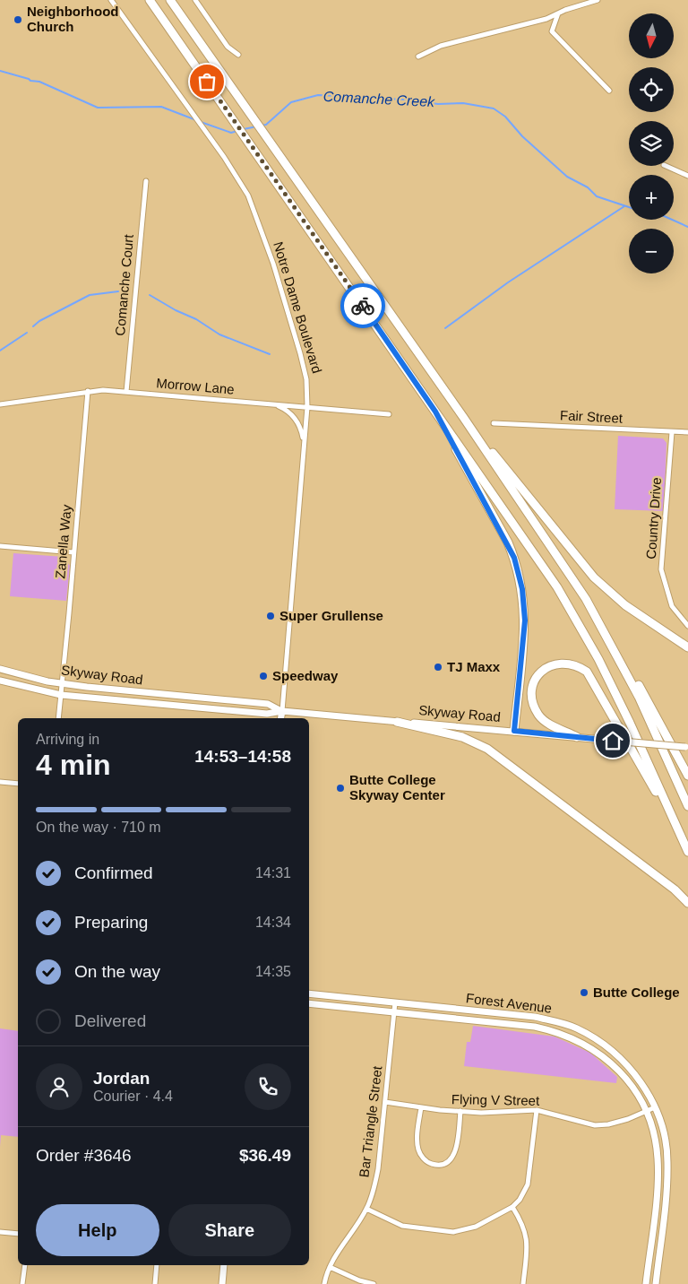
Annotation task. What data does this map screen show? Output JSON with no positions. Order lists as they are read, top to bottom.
{
  "streets": {
    "street": [
      "Comanche Court",
      "Notre Dame Boulevard",
      "Morrow Lane",
      "Fair Street",
      "Country Drive",
      "Zanella Way",
      "Skyway Road",
      "Forest Avenue",
      "Flying V Street",
      "Bar Triangle Street"
    ]
  },
  "crossings": [
    ["Comanche Court", "Morrow Lane"],
    ["Notre Dame Boulevard", "Morrow Lane"],
    ["Notre Dame Boulevard", "Skyway Road"],
    ["Morrow Lane", "Zanella Way"],
    ["Fair Street", "Country Drive"],
    ["Zanella Way", "Skyway Road"],
    ["Forest Avenue", "Flying V Street"],
    ["Forest Avenue", "Bar Triangle Street"],
    ["Flying V Street", "Bar Triangle Street"]
  ],
  "water": ["Comanche Creek"],
  "places": [
    "Neighborhood Church",
    "Super Grullense",
    "TJ Maxx",
    "Speedway",
    "Butte College Skyway Center",
    "Butte College"
  ],
  "north": "bottom",
  "page": {
    "map_buttons": ["+", "−"],
    "heading": ["4 min", "Arriving in", "14:53–14:58"],
    "panel": [
      "Jordan",
      "Courier · 4.4",
      "Order #3646",
      "$36.49"
    ],
    "bar": "On the way · 710 m",
    "list": [
      ["Confirmed", "14:31"],
      ["Preparing", "14:34"],
      ["On the way", "14:35"],
      "Delivered"
    ],
    "buttons": ["Help", "Share"]
  }
}
